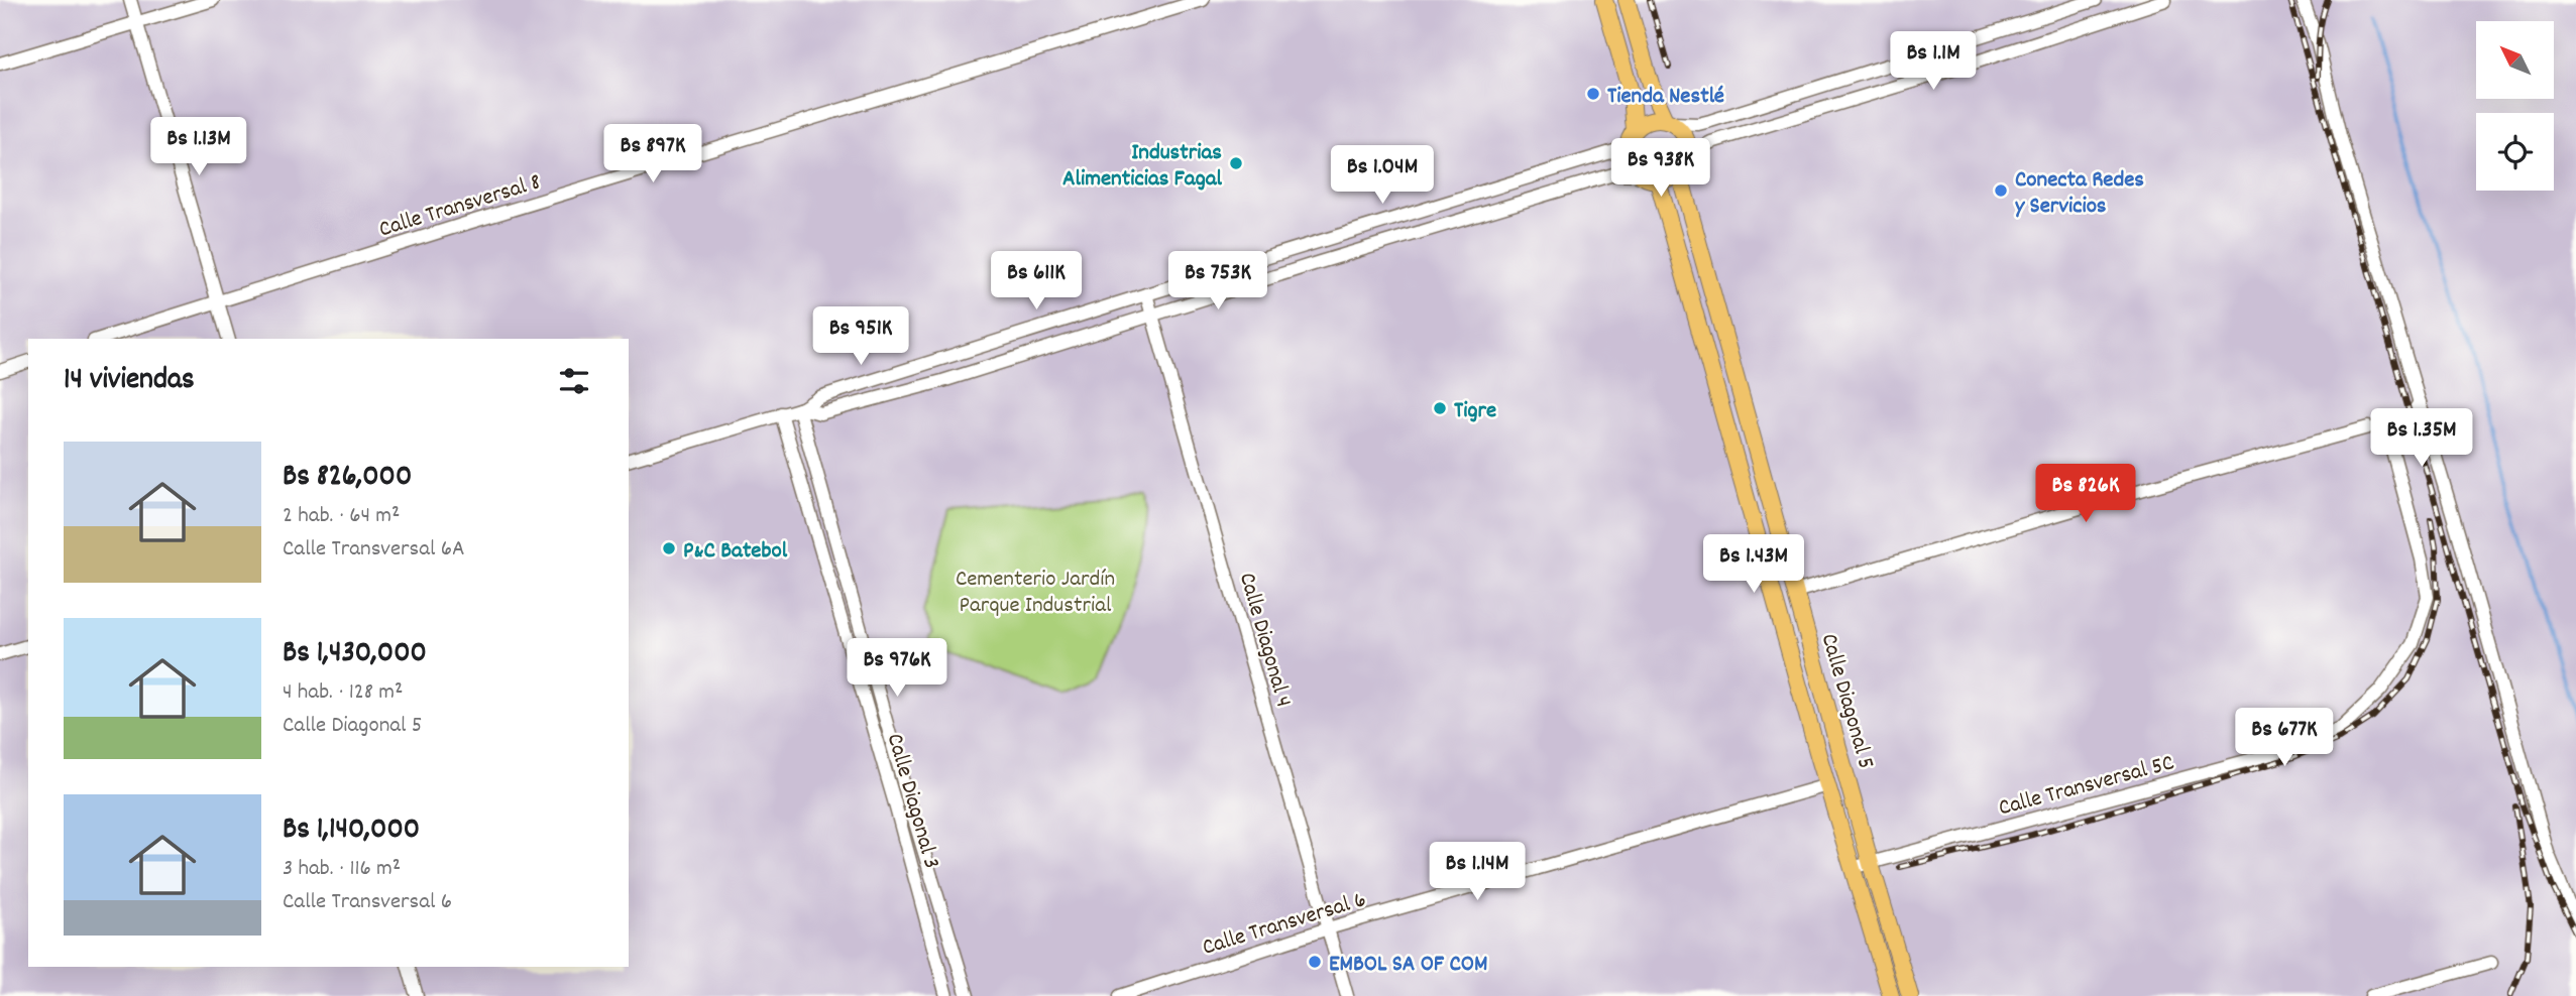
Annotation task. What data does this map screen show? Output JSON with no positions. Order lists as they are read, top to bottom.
{
  "streets": {
    "main road": ["Calle Diagonal 5"],
    "street": [
      "Calle Transversal 8",
      "Calle Diagonal 4",
      "Calle Transversal 5C",
      "Calle Diagonal 3",
      "Calle Transversal 6"
    ]
  },
  "crossings": [
    ["Calle Diagonal 4", "Calle Transversal 6"],
    ["Calle Diagonal 5", "Calle Transversal 5C"],
    ["Calle Diagonal 5", "Calle Transversal 6"]
  ],
  "parks": ["Cementerio Jardín Parque Industrial"],
  "places": [
    "Tienda Nestlé",
    "Industrias Alimenticias Fagal",
    "Conecta Redes y Servicios",
    "Tigre",
    "P&C Batebol",
    "EMBOL SA OF COM"
  ],
  "north": "top left",
  "page": {
    "price": [
      "Bs 1.1M",
      "Bs 1.13M",
      "Bs 897K",
      "Bs 938K",
      "Bs 1.04M",
      "Bs 611K",
      "Bs 753K",
      "Bs 951K",
      "Bs 1.35M",
      "Bs 826K",
      "Bs 1.43M",
      "Bs 976K",
      "Bs 677K",
      "Bs 1.14M"
    ],
    "heading": "14 viviendas",
    "list": [
      {
        "name": "Bs 826,000",
        "note": "2 hab. · 64 m² · Calle Transversal 6A"
      },
      {
        "name": "Bs 1,430,000",
        "note": "4 hab. · 128 m² · Calle Diagonal 5"
      },
      {
        "name": "Bs 1,140,000",
        "note": "3 hab. · 116 m² · Calle Transversal 6"
      }
    ]
  }
}
